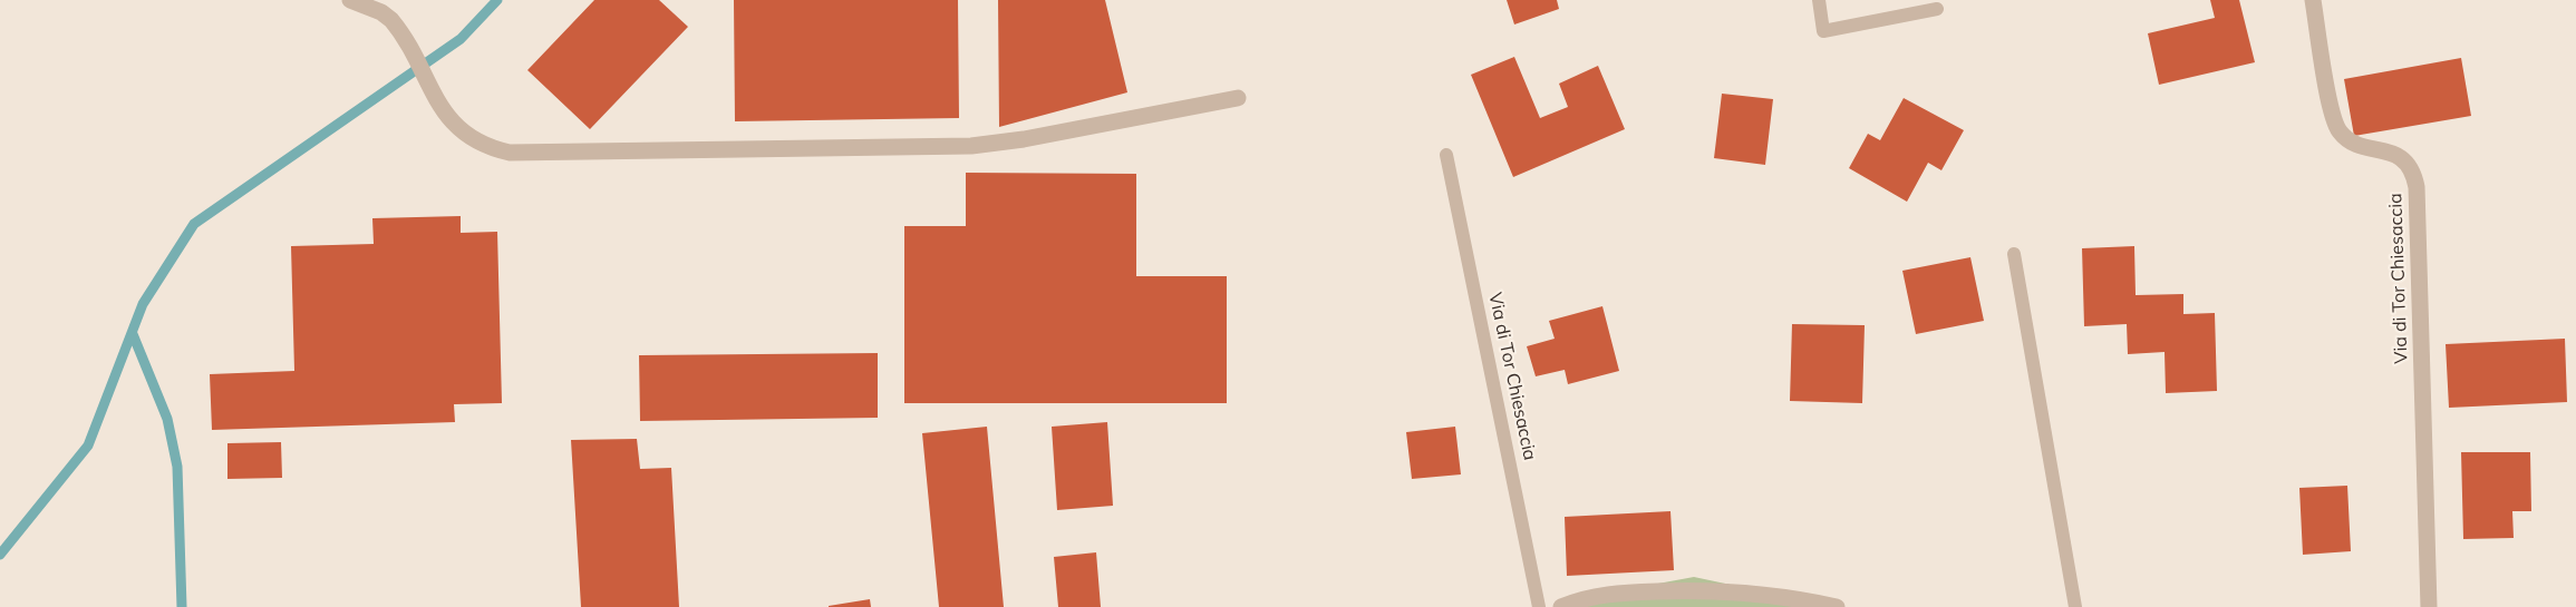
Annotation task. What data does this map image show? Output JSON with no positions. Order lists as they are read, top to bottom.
{
  "streets": {
    "street": ["Via di Tor Chiesaccia"]
  }
}
